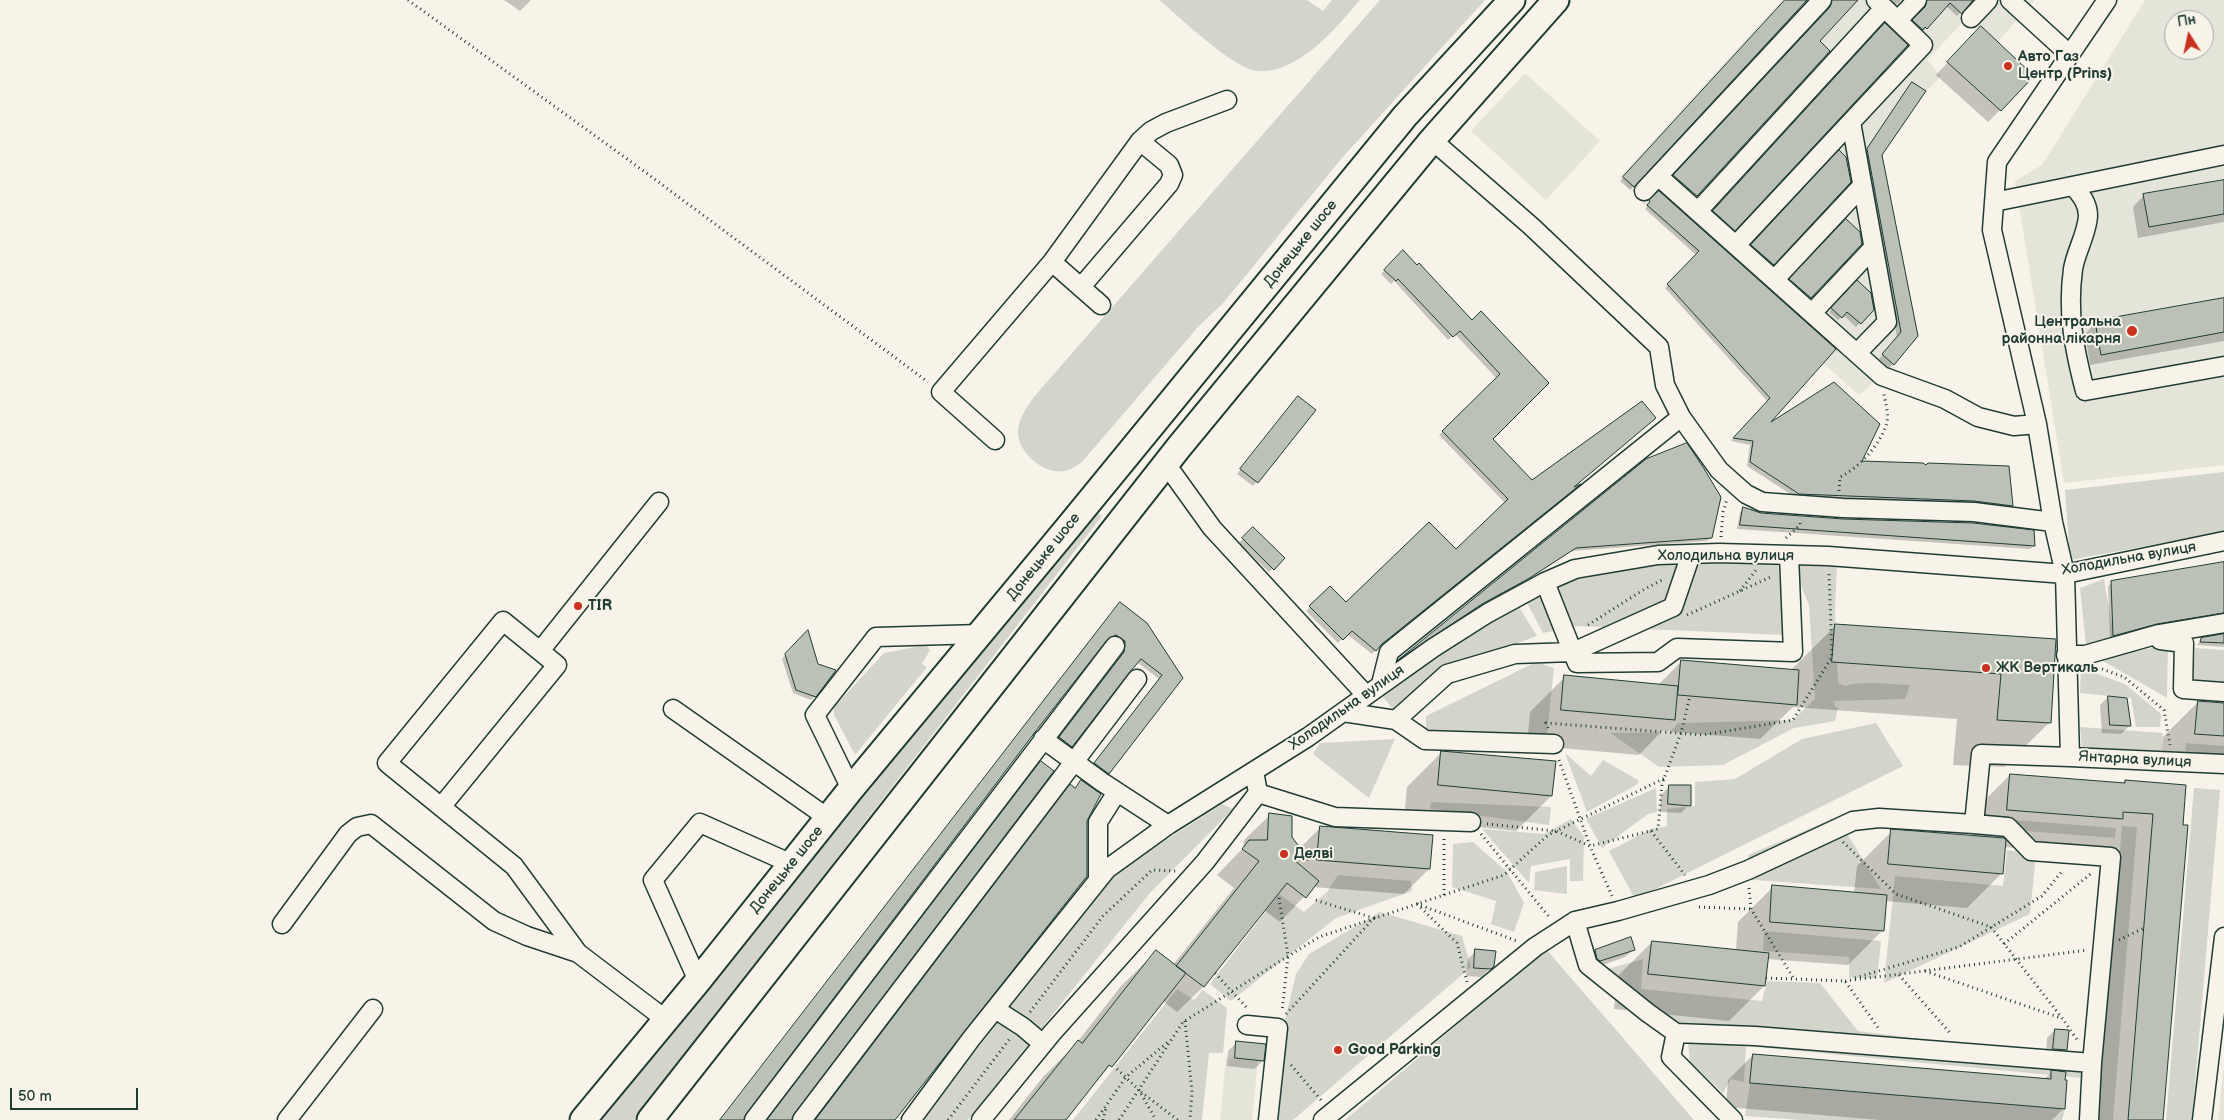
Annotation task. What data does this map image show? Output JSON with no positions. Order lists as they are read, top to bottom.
{
  "streets": {
    "highway": ["Донецьке шосе"],
    "street": ["Холодильна вулиця", "Янтарна вулиця"]
  },
  "crossings": [
    ["Холодильна вулиця", "Янтарна вулиця"]
  ],
  "places": [
    "Авто Газ Центр (Prins)",
    "Центральна районна лікарня",
    "TIR",
    "ЖК Вертикаль",
    "Делві",
    "Good Parking"
  ],
  "scale_bar": "50 m",
  "north": "top"
}
